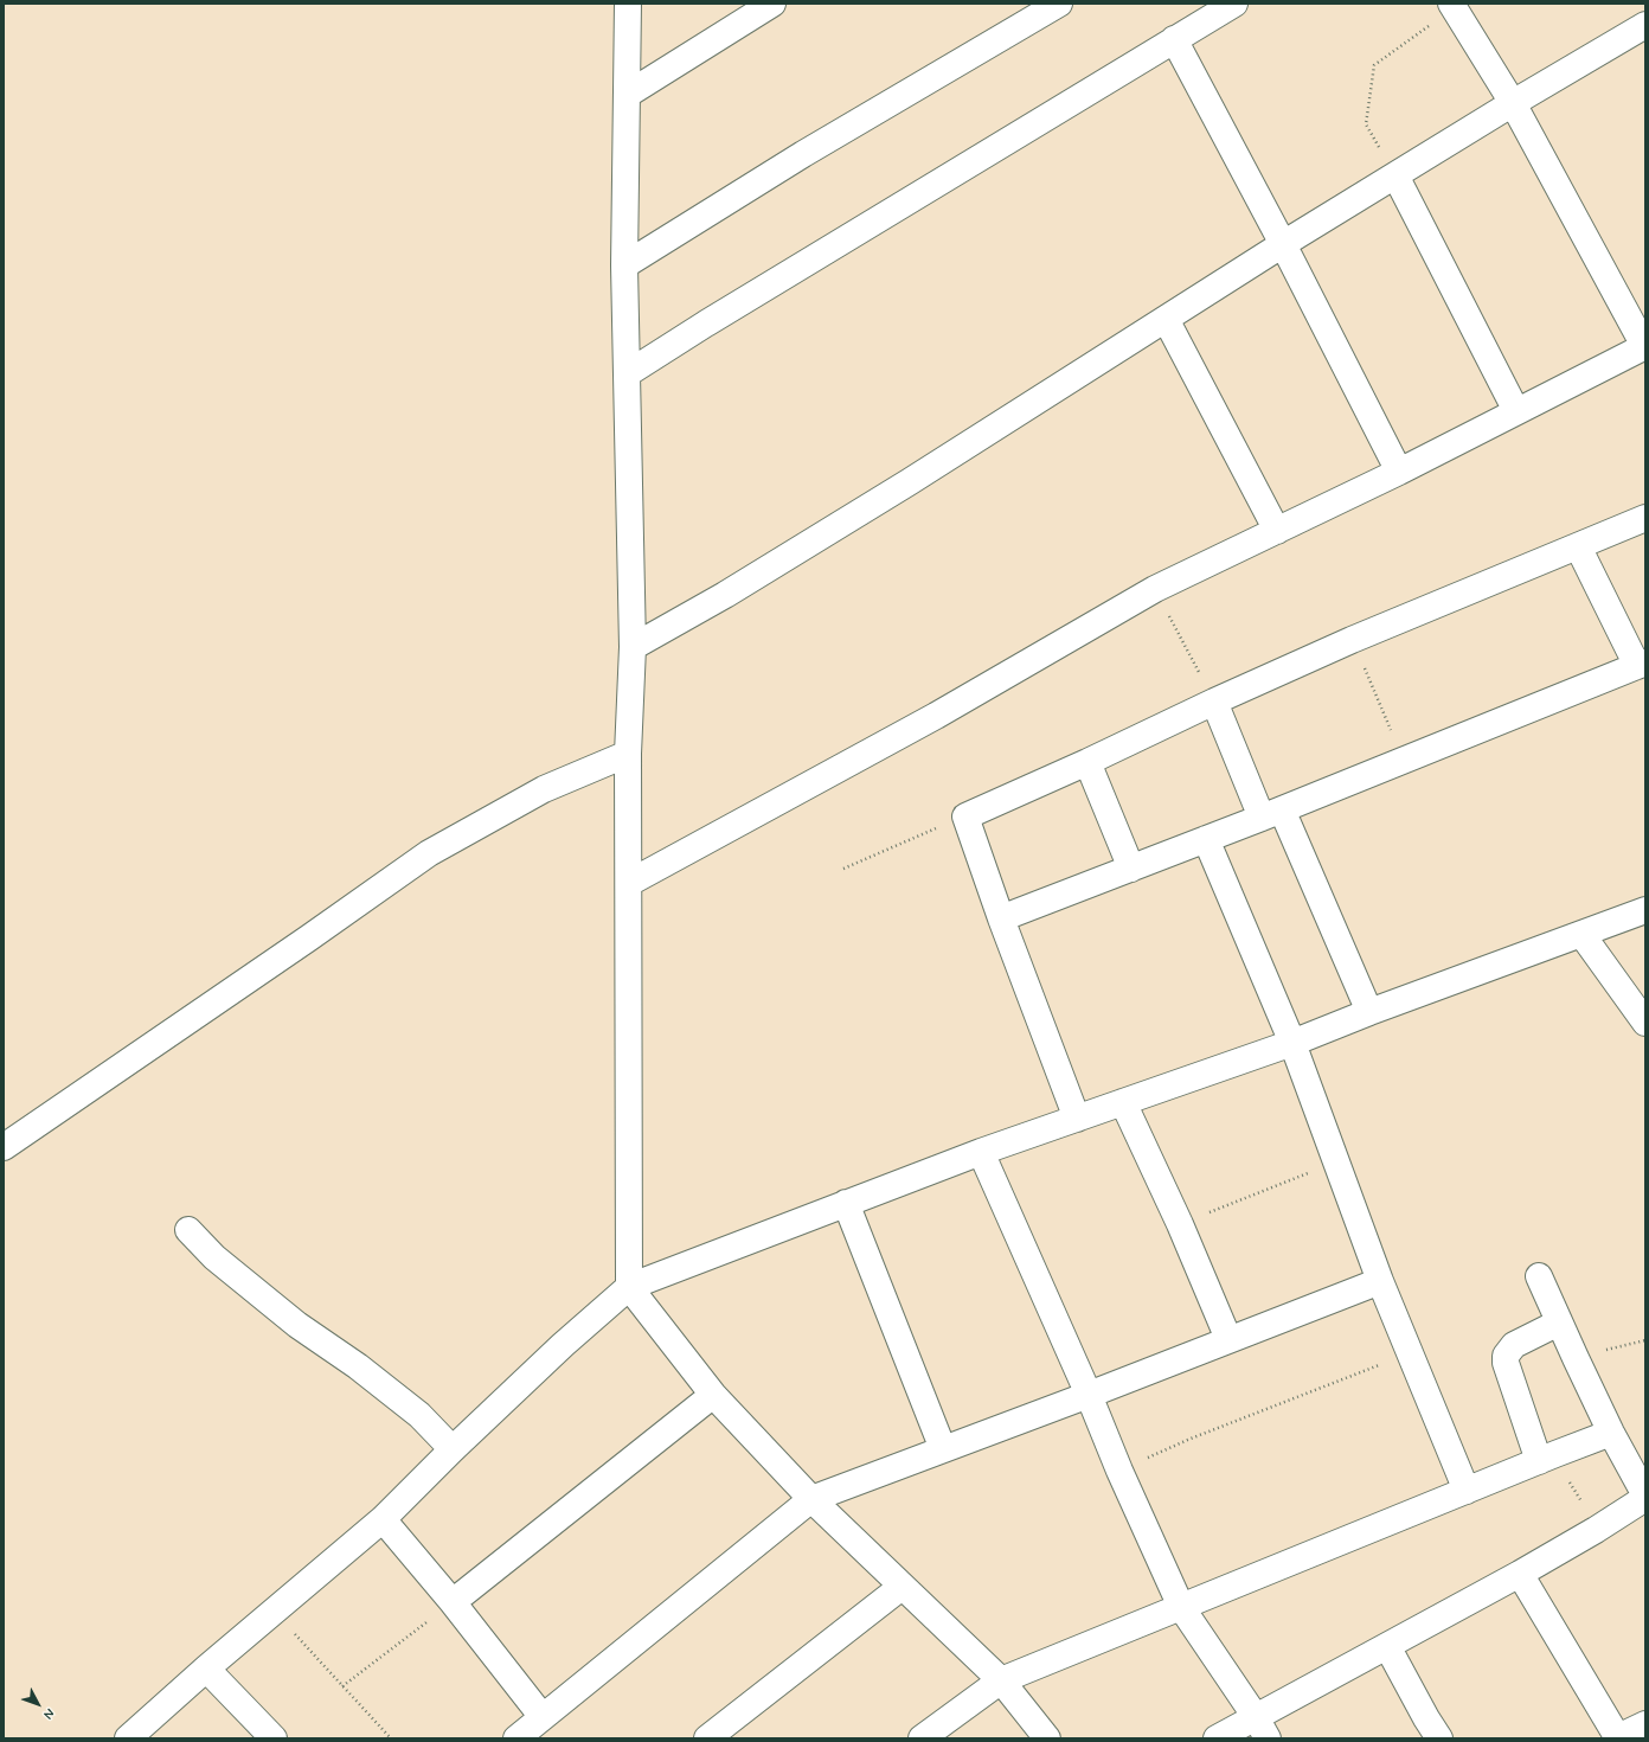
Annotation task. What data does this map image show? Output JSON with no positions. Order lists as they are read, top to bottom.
{
  "north": "bottom right"
}
